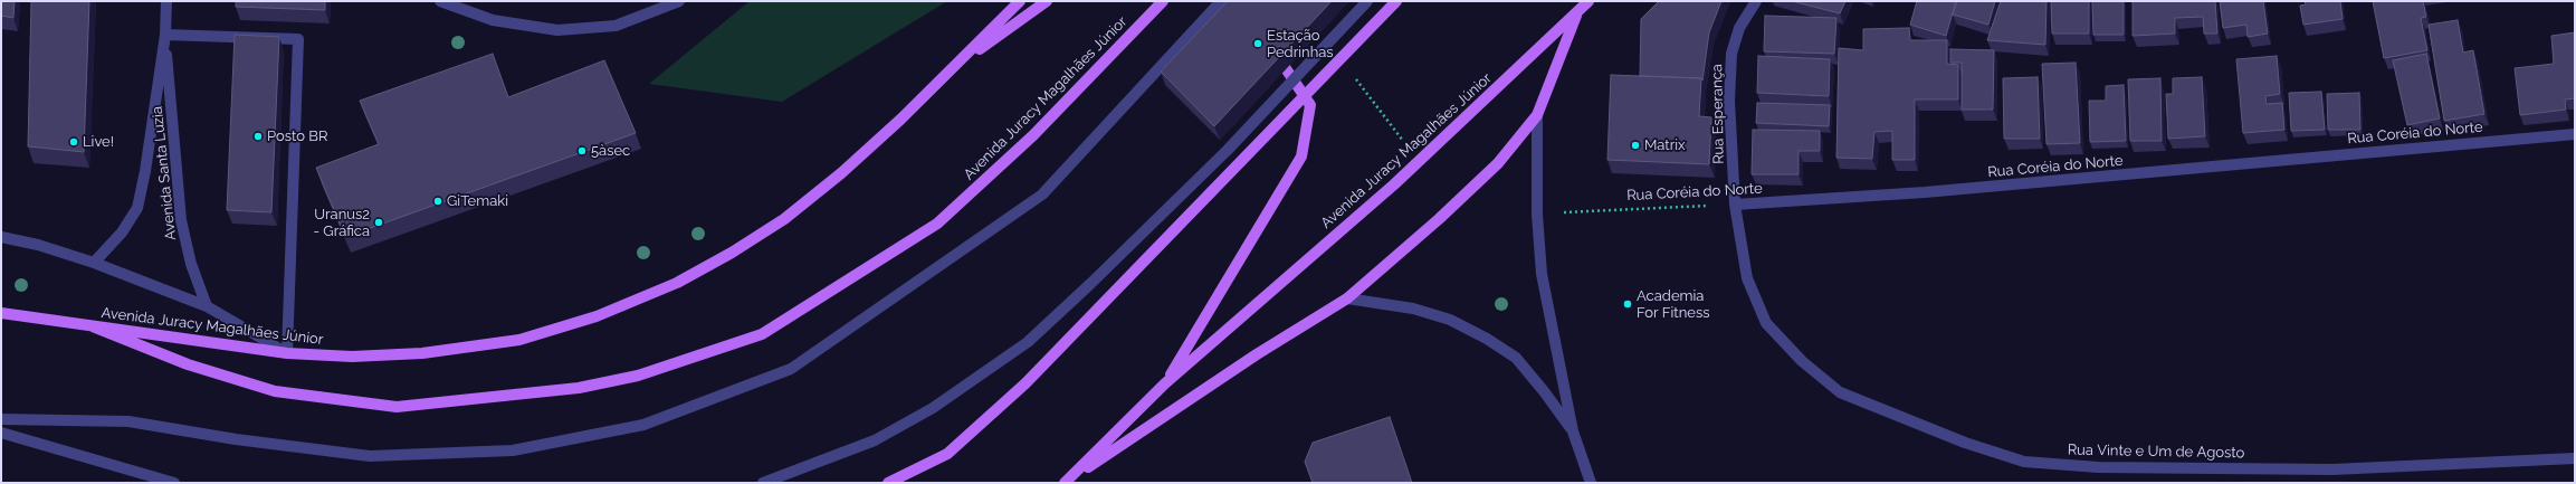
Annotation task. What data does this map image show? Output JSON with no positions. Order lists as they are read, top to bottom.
{
  "streets": {
    "main road": ["Avenida Juracy Magalhães Júnior"],
    "street": [
      "Rua Esperança",
      "Rua Coréia do Norte",
      "Avenida Santa Luzia",
      "Rua Vinte e Um de Agosto"
    ]
  },
  "crossings": [
    ["Rua Esperança", "Rua Coréia do Norte"],
    ["Rua Esperança", "Rua Vinte e Um de Agosto"],
    ["Rua Coréia do Norte", "Rua Vinte e Um de Agosto"]
  ],
  "places": [
    "Estação Pedrinhas",
    "Posto BR",
    "Live!",
    "Matrix",
    "5àsec",
    "GiTemaki",
    "Uranus2 - Gráfica",
    "Academia For Fitness"
  ]
}
